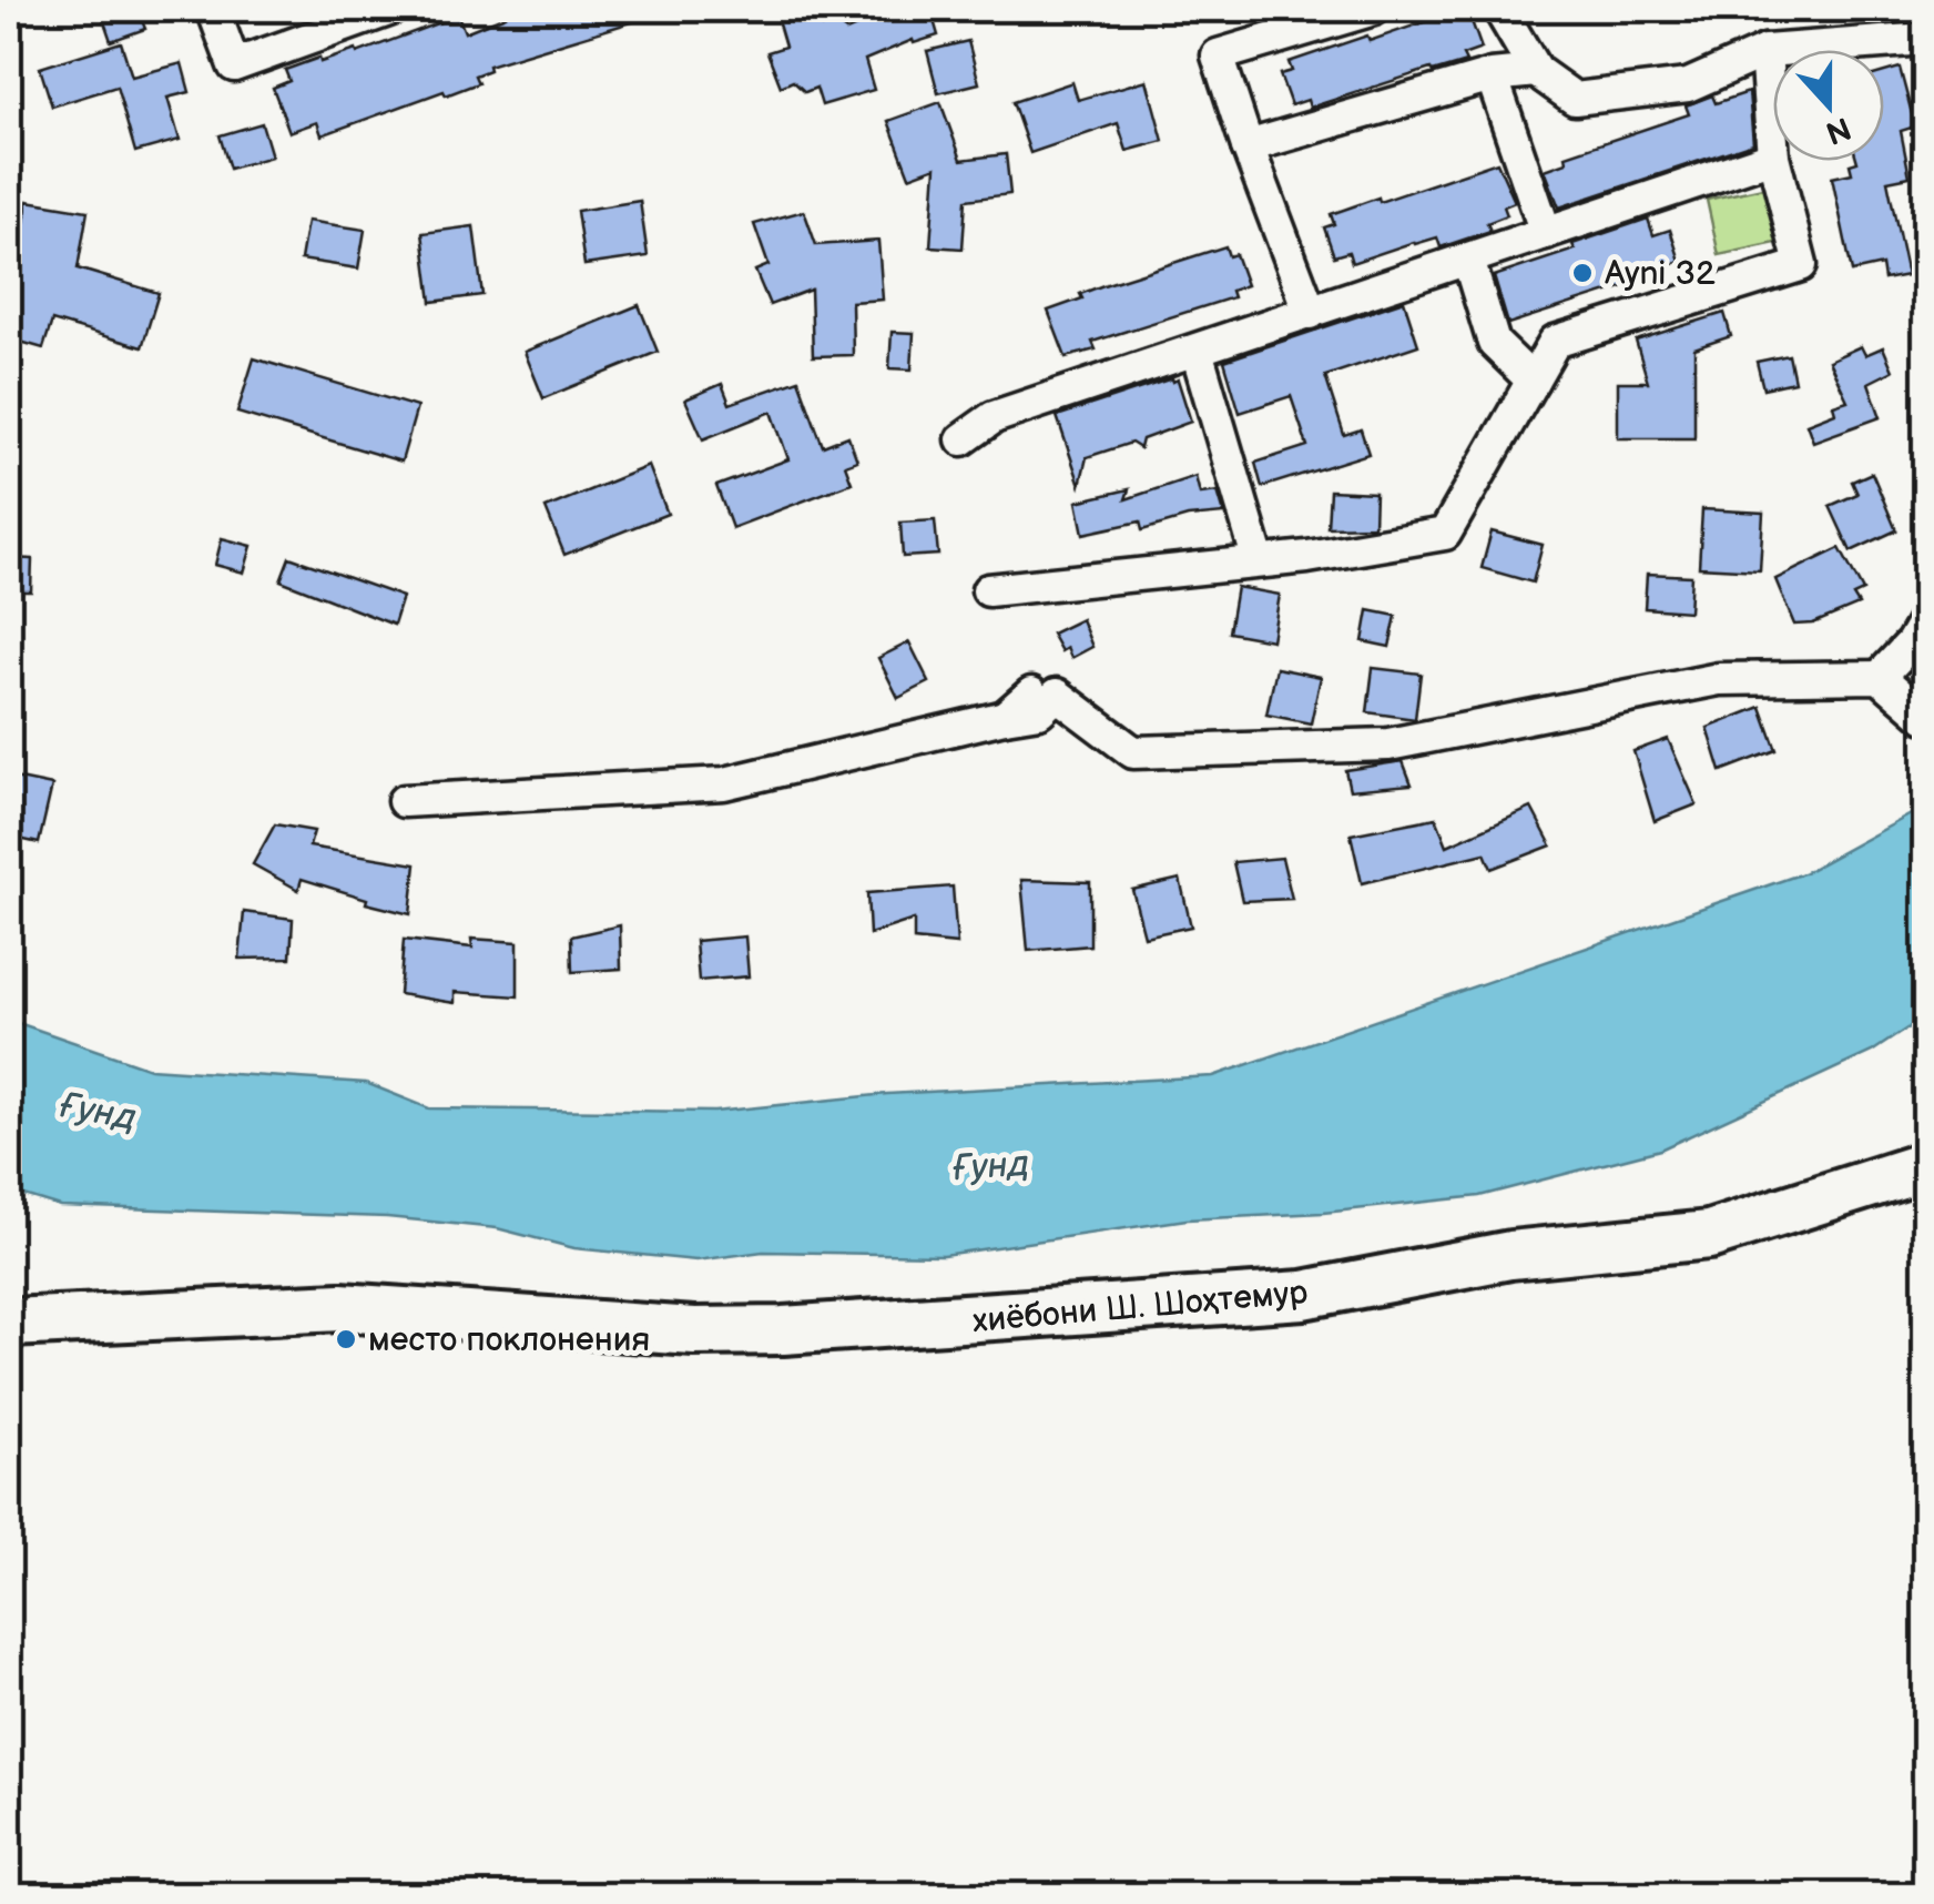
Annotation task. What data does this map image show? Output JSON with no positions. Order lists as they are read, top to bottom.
{
  "streets": {
    "main road": ["хиёбони Ш. Шоҳтемур"]
  },
  "water": ["Ғунд"],
  "places": ["Ayni 32", "место поклонения"],
  "north": "bottom"
}
